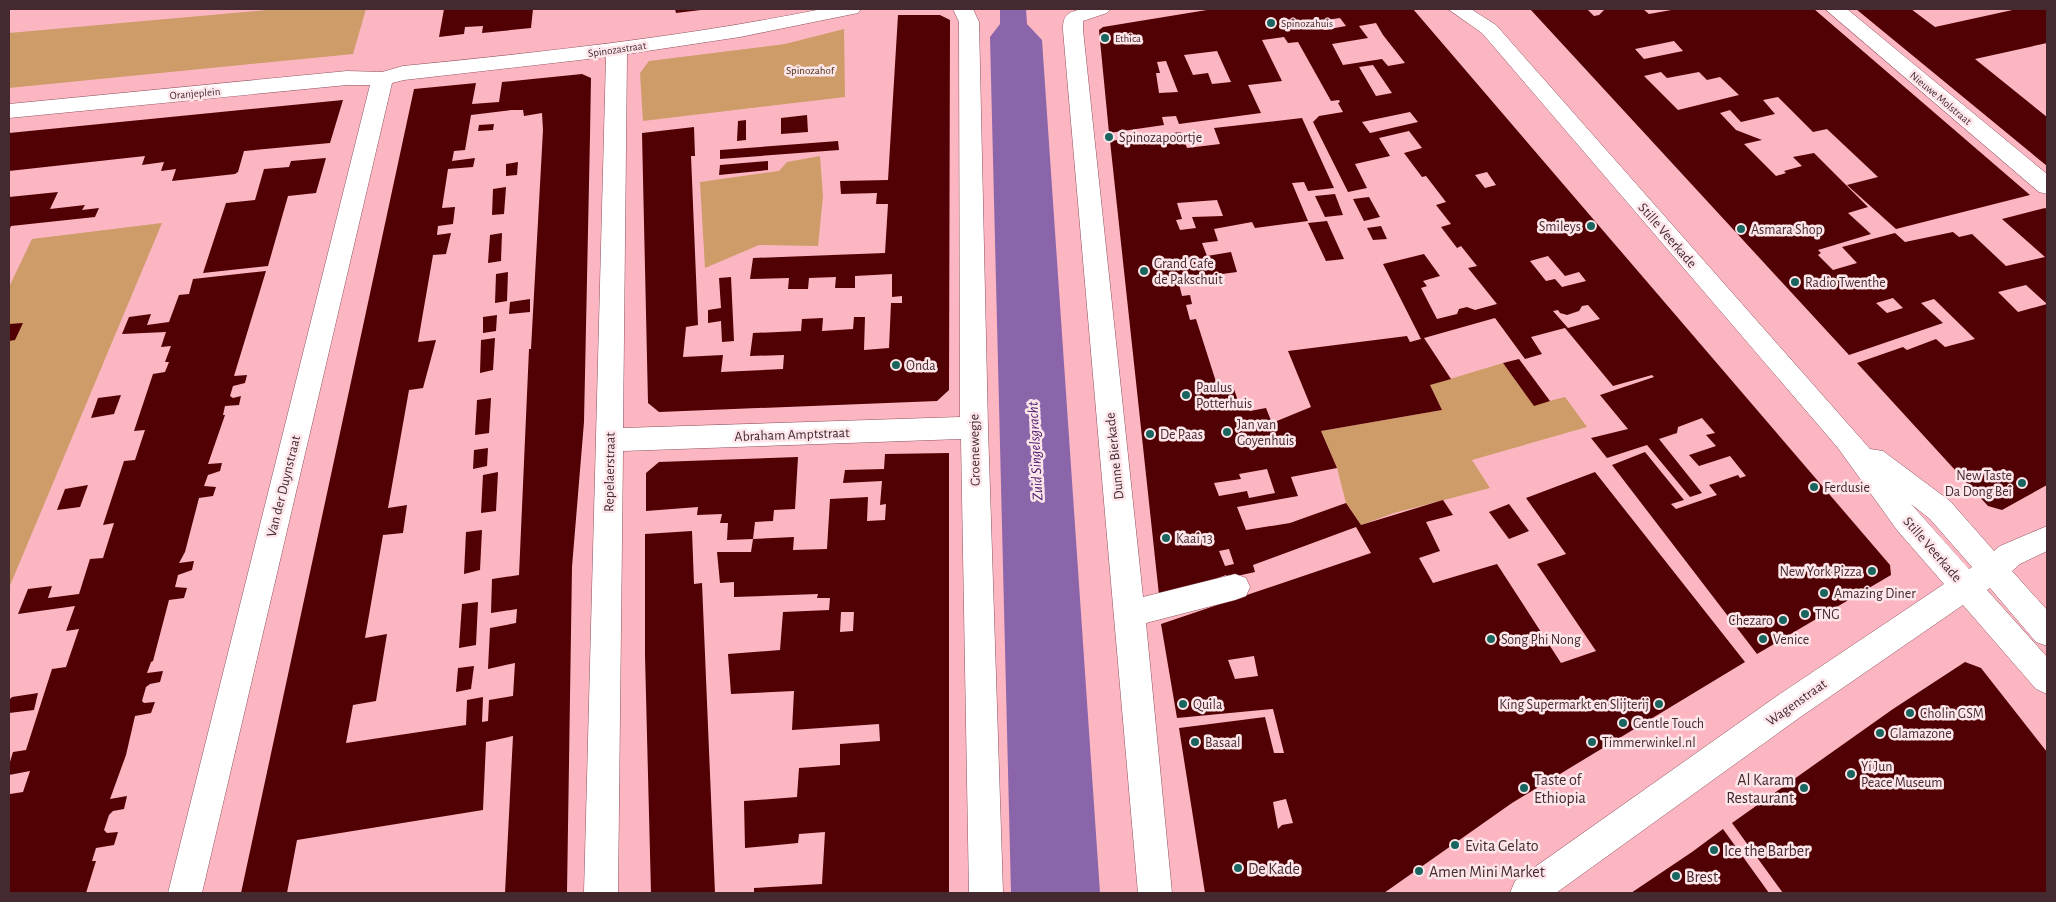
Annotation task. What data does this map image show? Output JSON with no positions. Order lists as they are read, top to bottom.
{
  "streets": {
    "street": [
      "Spinozastraat",
      "Oranjeplein",
      "Nieuwe Molstraat",
      "Stille Veerkade",
      "Abraham Amptstraat",
      "Groenewegje",
      "Dunne Bierkade",
      "Repelaerstraat",
      "Van der Duynstraat",
      "Wagenstraat"
    ]
  },
  "crossings": [
    ["Spinozastraat", "Oranjeplein"],
    ["Spinozastraat", "Repelaerstraat"],
    ["Spinozastraat", "Van der Duynstraat"],
    ["Oranjeplein", "Van der Duynstraat"],
    ["Stille Veerkade", "Wagenstraat"],
    ["Abraham Amptstraat", "Groenewegje"],
    ["Abraham Amptstraat", "Repelaerstraat"]
  ],
  "water": ["Zuid Singelsgracht"],
  "parks": ["Spinozahof"],
  "places": [
    "Spinozahuis",
    "Ethica",
    "Spinozapoortje",
    "Smileys",
    "Asmara Shop",
    "Grand Cafe de Pakschuit",
    "Radio Twenthe",
    "Onda",
    "Paulus Potterhuis",
    "Jan van Goyenhuis",
    "De Paas",
    "New Taste Da Dong Bei",
    "Ferdusie",
    "Kaai 13",
    "New York Pizza",
    "Amazing Diner",
    "TNG",
    "Chezaro",
    "Song Phi Nong",
    "Venice",
    "Quila",
    "King Supermarkt en Slijterij",
    "Cholin GSM",
    "Gentle Touch",
    "Glamazone",
    "Basaal",
    "Timmerwinkel.nl",
    "Yi Jun Peace Museum",
    "Taste of Ethiopia",
    "Al Karam Restaurant",
    "Evita Gelato",
    "Ice the Barber",
    "De Kade",
    "Amen Mini Market",
    "Brest"
  ]
}
